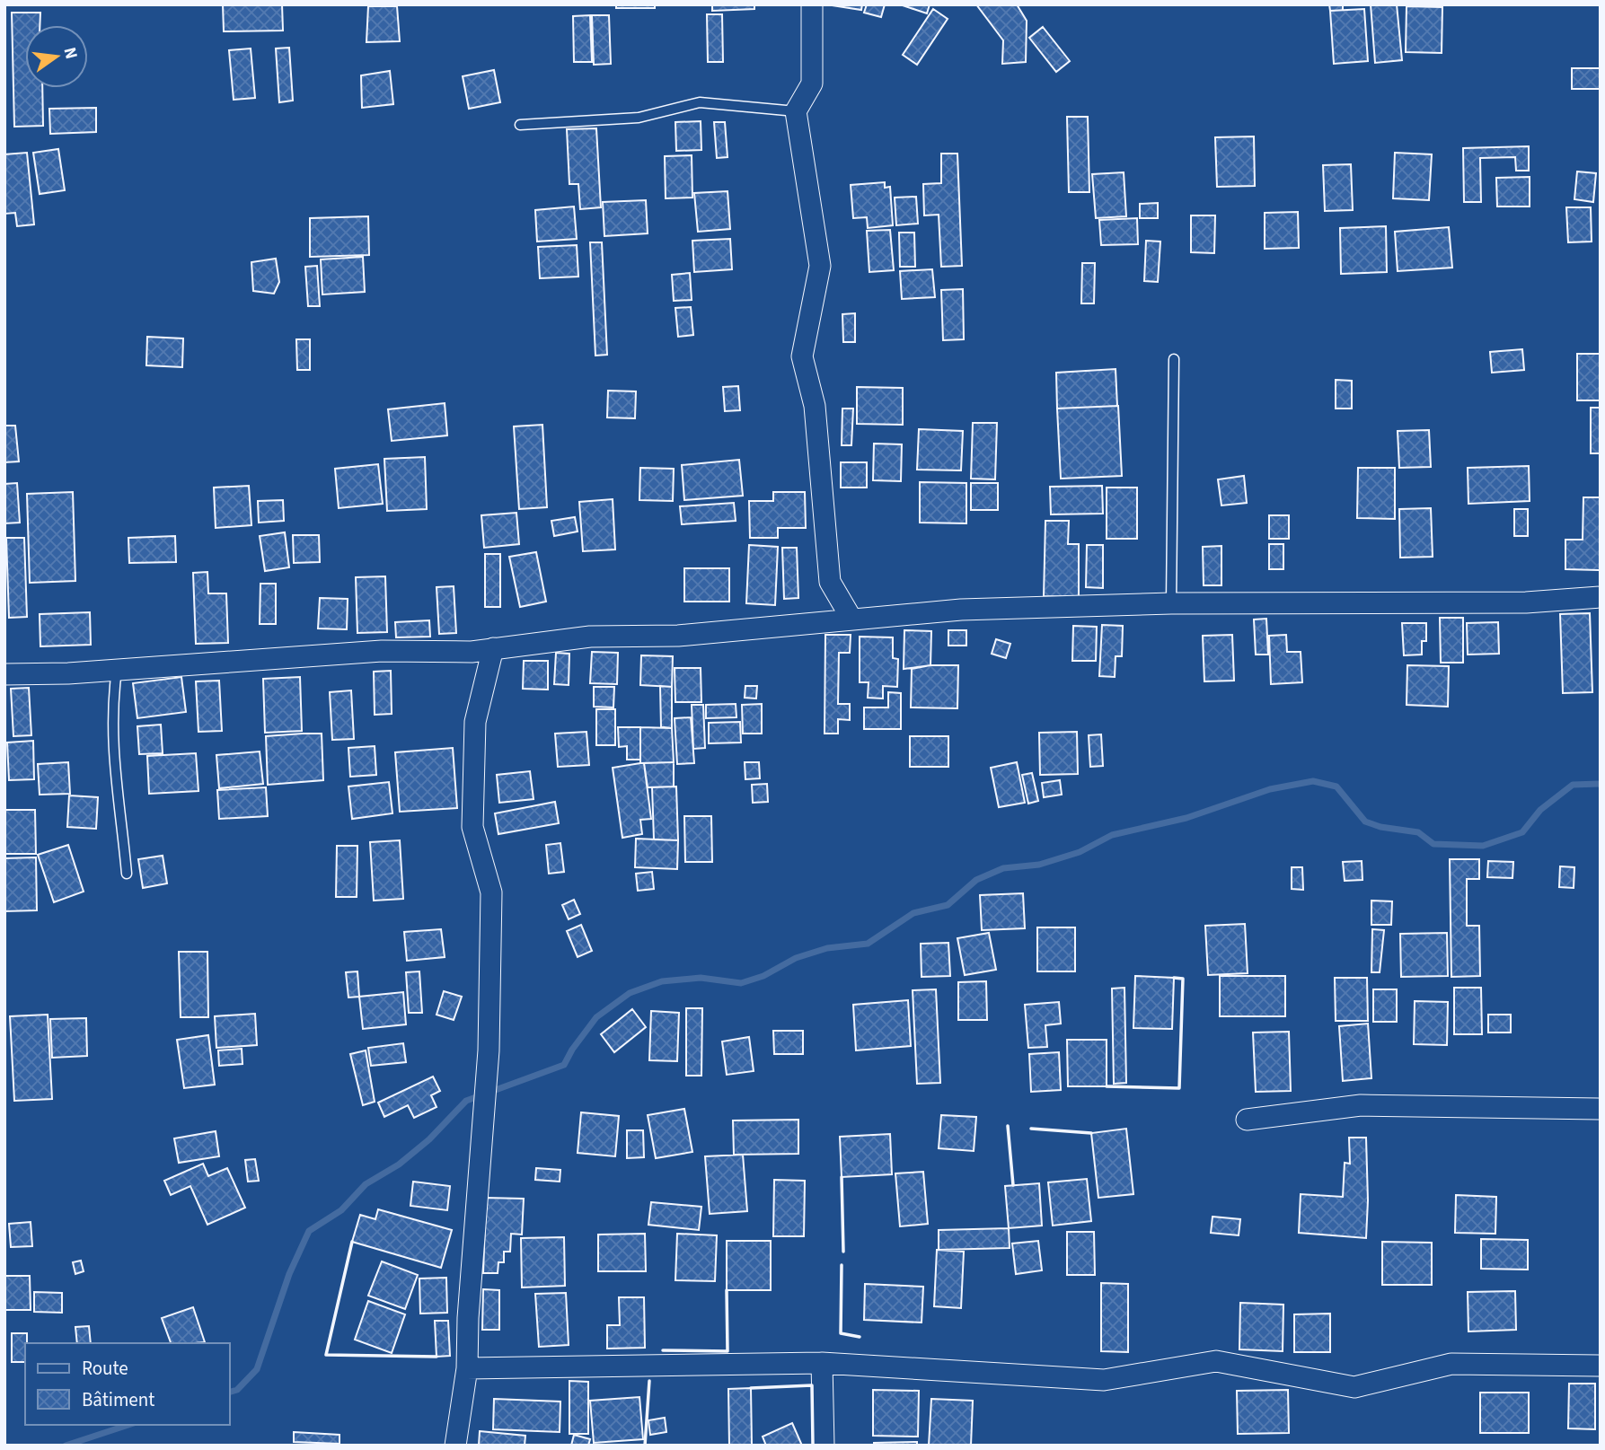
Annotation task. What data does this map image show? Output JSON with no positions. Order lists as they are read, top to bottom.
{
  "legend": ["Route", "Bâtiment"],
  "north": "right"
}
